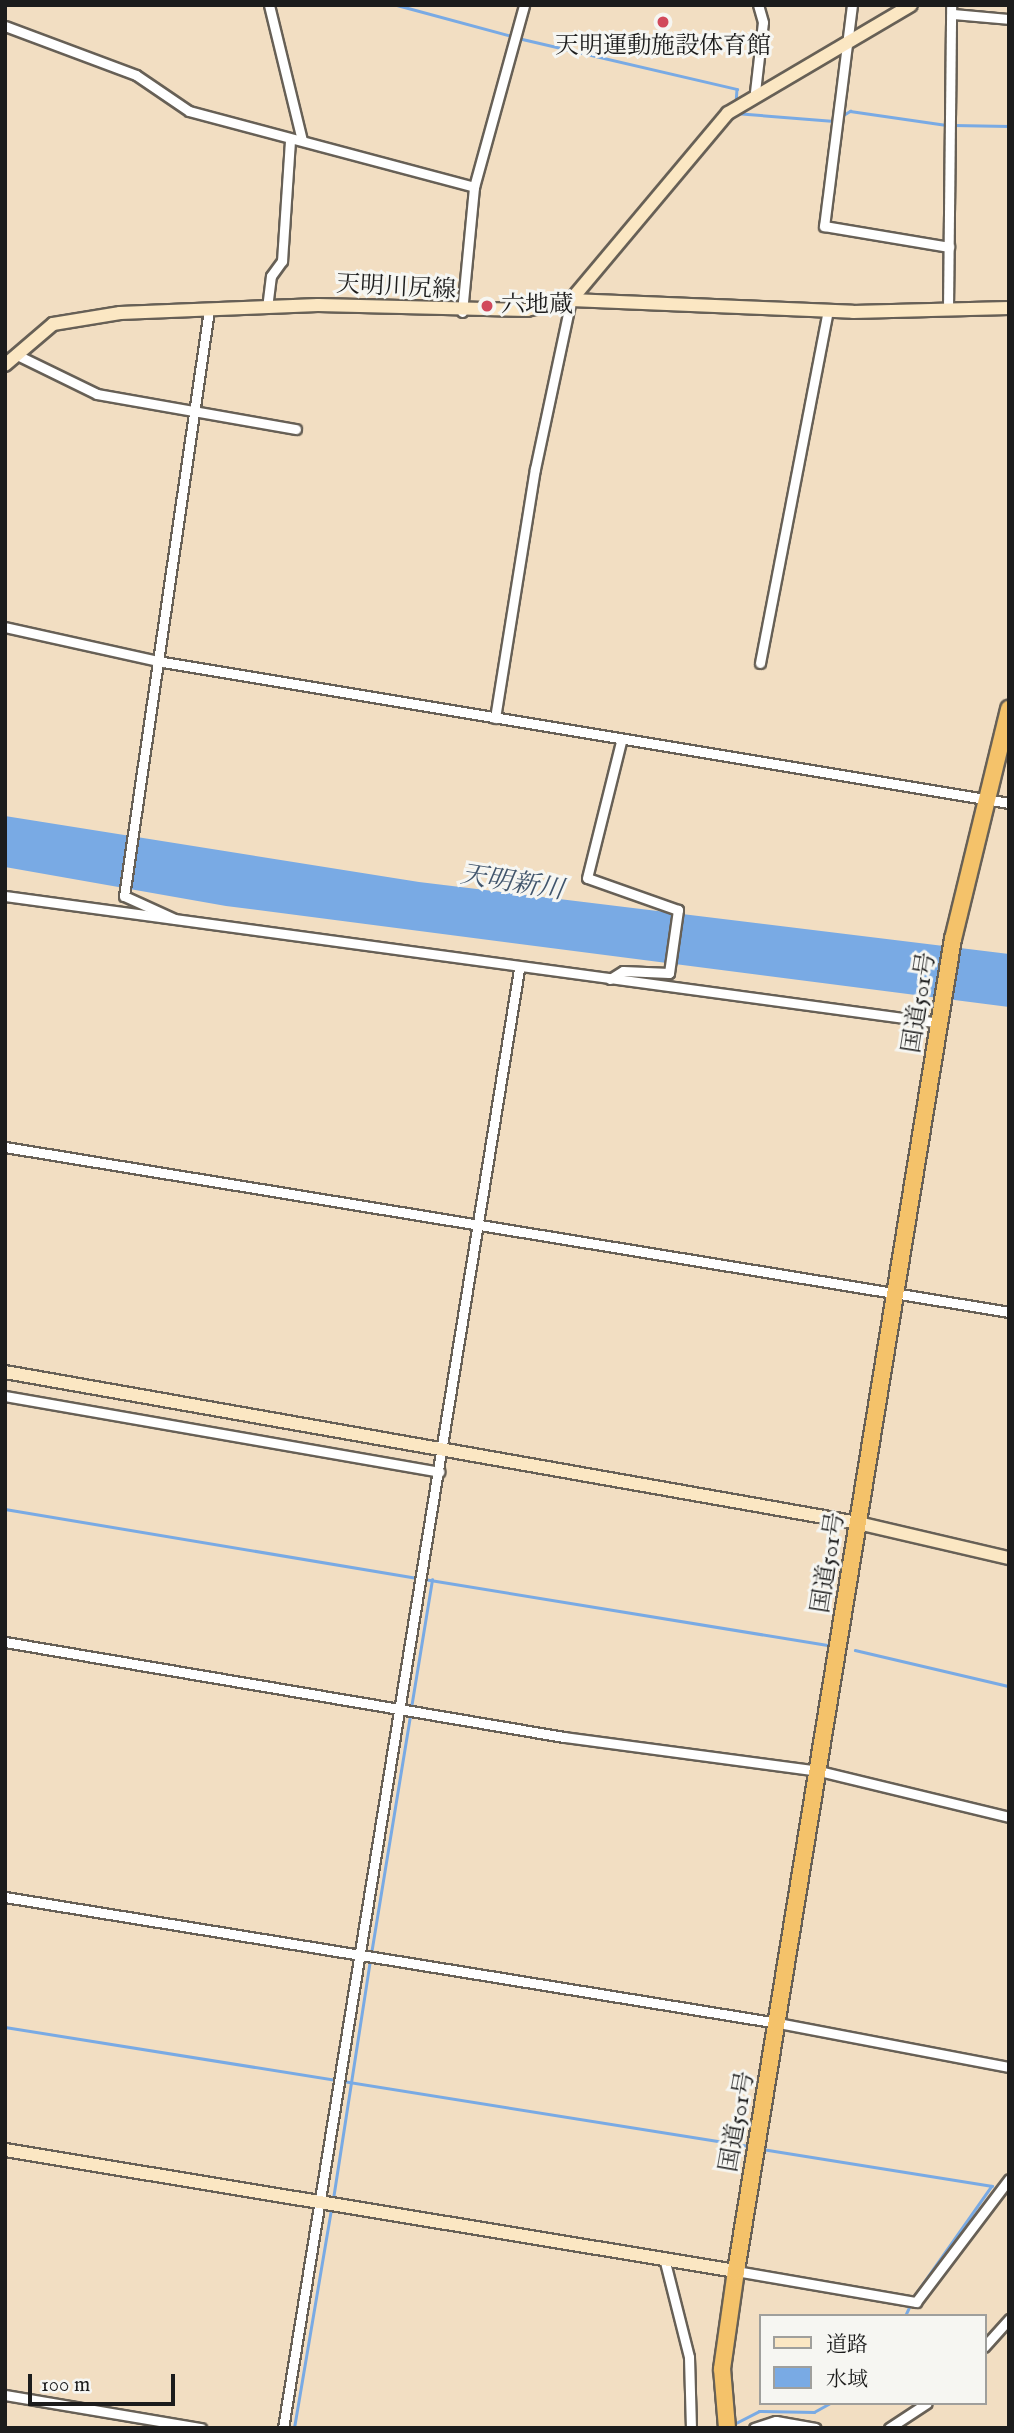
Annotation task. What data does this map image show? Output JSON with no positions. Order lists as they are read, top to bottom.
{
  "streets": {
    "highway": ["国道501号"],
    "street": ["天明川尻線"]
  },
  "water": ["天明新川"],
  "places": ["天明運動施設体育館", "六地蔵"],
  "legend": ["道路", "水域"],
  "scale_bar": "100 m"
}
